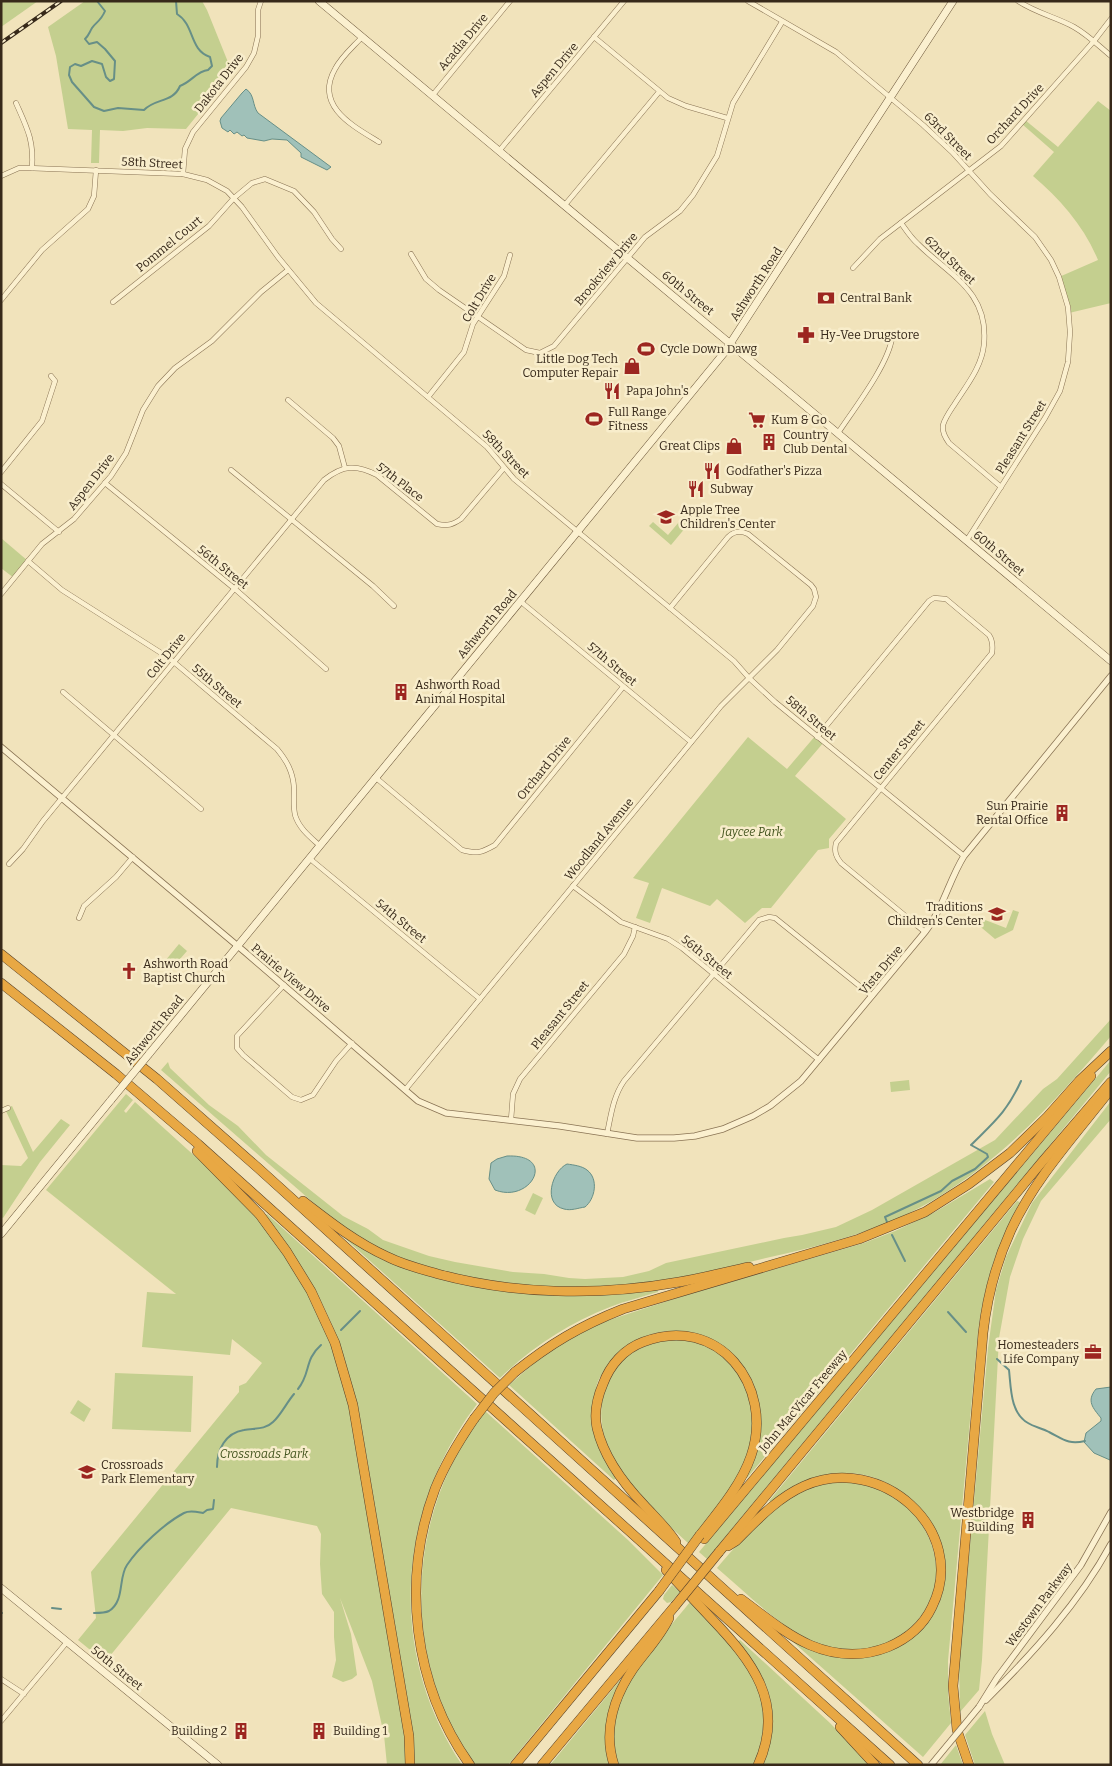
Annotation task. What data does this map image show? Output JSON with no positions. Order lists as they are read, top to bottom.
{
  "streets": {
    "highway": ["John MacVicar Freeway"],
    "main road": ["Ashworth Road", "60th Street", "50th Street"],
    "street": [
      "Acadia Drive",
      "Aspen Drive",
      "Dakota Drive",
      "Orchard Drive",
      "63rd Street",
      "58th Street",
      "Pommel Court",
      "62nd Street",
      "Brookview Drive",
      "Colt Drive",
      "Pleasant Street",
      "57th Place",
      "56th Street",
      "57th Street",
      "55th Street",
      "Center Street",
      "Woodland Avenue",
      "54th Street",
      "Vista Drive",
      "Prairie View Drive",
      "Westown Parkway"
    ]
  },
  "crossings": [
    ["Acadia Drive", "60th Street"],
    ["Aspen Drive", "58th Street"],
    ["Aspen Drive", "60th Street"],
    ["Aspen Drive", "56th Street"],
    ["Aspen Drive", "55th Street"],
    ["Dakota Drive", "58th Street"],
    ["Orchard Drive", "63rd Street"],
    ["Orchard Drive", "62nd Street"],
    ["Orchard Drive", "Ashworth Road"],
    ["Orchard Drive", "57th Street"],
    ["63rd Street", "Brookview Drive"],
    ["63rd Street", "Ashworth Road"],
    ["63rd Street", "Pleasant Street"],
    ["58th Street", "Pommel Court"],
    ["58th Street", "Ashworth Road"],
    ["58th Street", "Colt Drive"],
    ["58th Street", "57th Place"],
    ["58th Street", "Center Street"],
    ["58th Street", "Woodland Avenue"],
    ["58th Street", "Vista Drive"],
    ["62nd Street", "Pleasant Street"],
    ["Brookview Drive", "60th Street"],
    ["Brookview Drive", "Colt Drive"],
    ["Ashworth Road", "60th Street"],
    ["Ashworth Road", "57th Street"],
    ["Ashworth Road", "55th Street"],
    ["Ashworth Road", "54th Street"],
    ["Ashworth Road", "Prairie View Drive"],
    ["60th Street", "Pleasant Street"],
    ["Colt Drive", "57th Place"],
    ["Colt Drive", "56th Street"],
    ["Colt Drive", "55th Street"],
    ["Colt Drive", "Prairie View Drive"],
    ["Pleasant Street", "56th Street"],
    ["Pleasant Street", "Prairie View Drive"],
    ["56th Street", "Woodland Avenue"],
    ["56th Street", "Vista Drive"],
    ["57th Street", "Woodland Avenue"],
    ["Center Street", "Vista Drive"],
    ["Woodland Avenue", "54th Street"],
    ["Woodland Avenue", "Prairie View Drive"],
    ["Vista Drive", "Prairie View Drive"]
  ],
  "parks": ["Jaycee Park", "Crossroads Park"],
  "places": {
    "bank": ["Central Bank"],
    "pharmacy": ["Hy-Vee Drugstore"],
    "sports": ["Cycle Down Dawg", "Full Range Fitness"],
    "shop": ["Little Dog Tech Computer Repair", "Great Clips"],
    "restaurant": ["Papa John's", "Godfather's Pizza", "Subway"],
    "supermarket": ["Kum & Go"],
    "building": [
      "Country Club Dental",
      "Ashworth Road Animal Hospital",
      "Sun Prairie Rental Office",
      "Westbridge Building",
      "Building 2",
      "Building 1"
    ],
    "school or university": ["Apple Tree Children's Center", "Traditions Children's Center", "Crossroads Park Elementary"],
    "church": ["Ashworth Road Baptist Church"],
    "office": ["Homesteaders Life Company"]
  }
}
